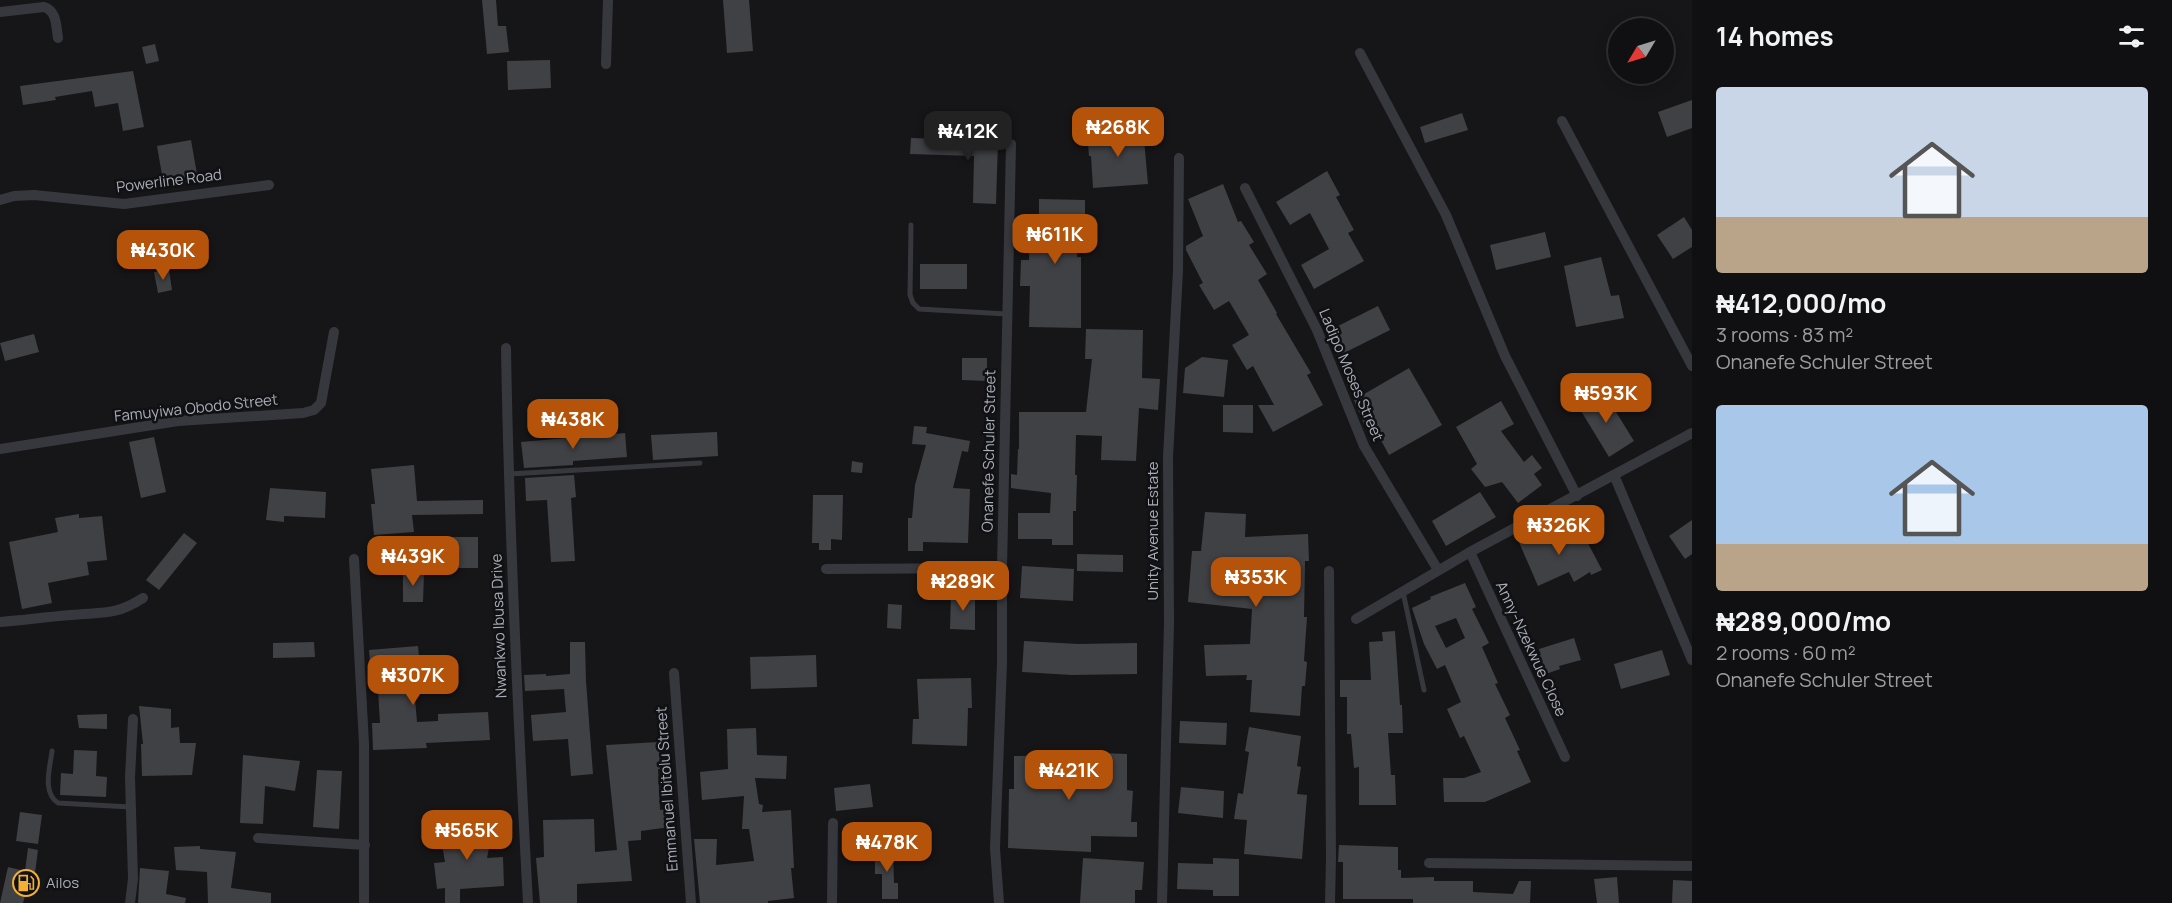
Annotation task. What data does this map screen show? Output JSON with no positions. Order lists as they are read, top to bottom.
{
  "streets": {
    "street": [
      "Powerline Road",
      "Ladipo Moses Street",
      "Famuyiwa Obodo Street",
      "Onanefe Schuler Street",
      "Unity Avenue Estate",
      "Nwankwo Ibusa Drive",
      "Anny-Nzekwue Close",
      "Emmanuel Ibitolu Street"
    ]
  },
  "places": {
    "fuel station": ["Ailos"]
  },
  "north": "bottom left",
  "page": {
    "heading": "14 homes",
    "list": [
      {
        "name": "₦412,000/mo",
        "note": "3 rooms · 83 m² · Onanefe Schuler Street"
      },
      {
        "name": "₦289,000/mo",
        "note": "2 rooms · 60 m² · Onanefe Schuler Street"
      }
    ],
    "price": [
      "₦268K",
      "₦412K",
      "₦611K",
      "₦430K",
      "₦593K",
      "₦438K",
      "₦326K",
      "₦439K",
      "₦353K",
      "₦289K",
      "₦307K",
      "₦421K",
      "₦565K",
      "₦478K"
    ]
  }
}
